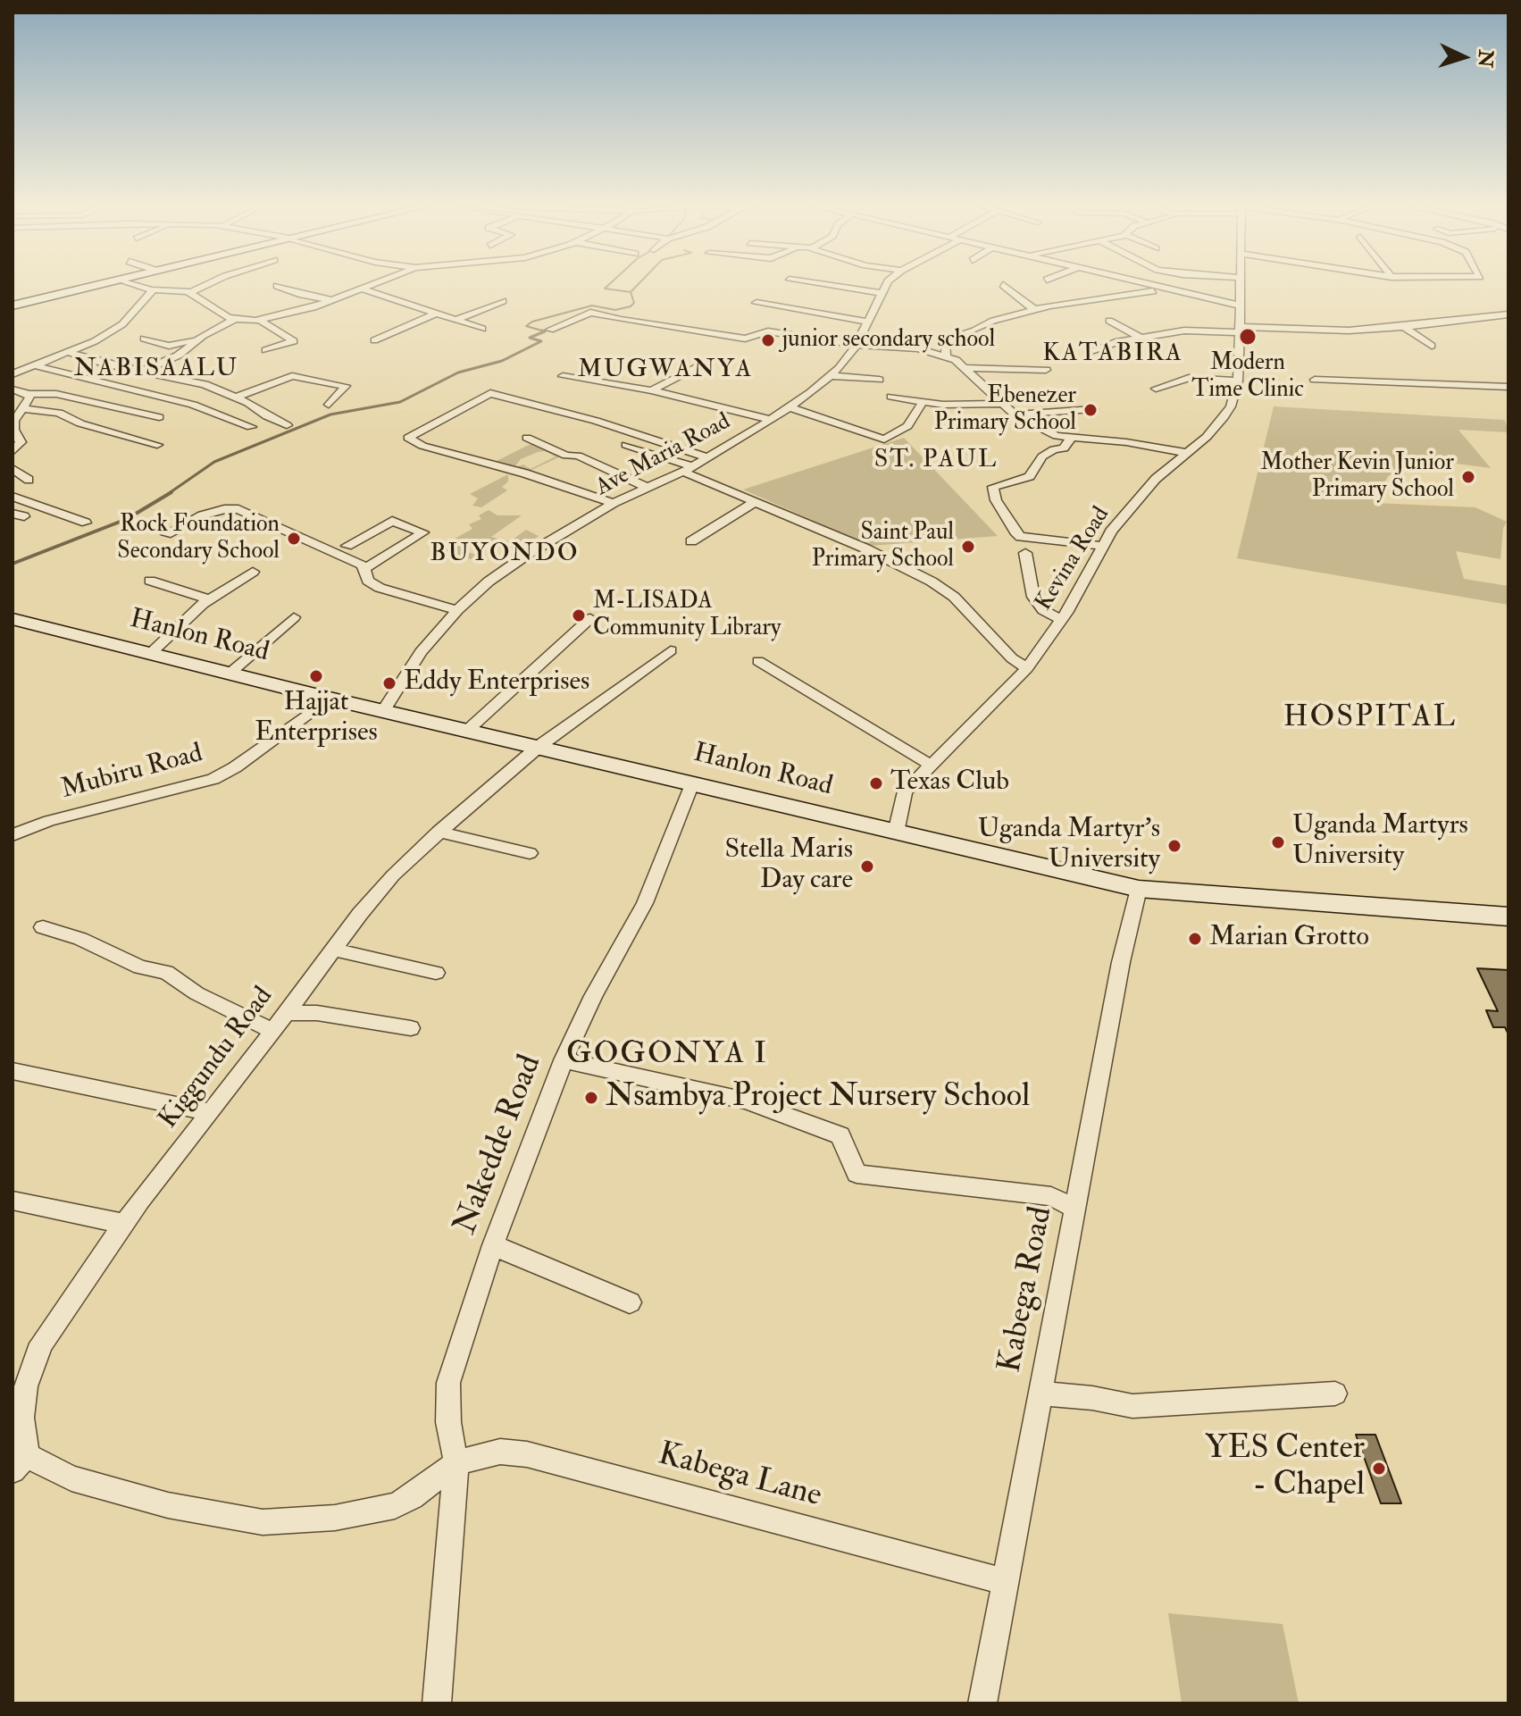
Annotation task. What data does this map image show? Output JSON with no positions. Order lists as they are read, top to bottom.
{
  "streets": {
    "main road": ["Hanlon Road"],
    "street": [
      "Ave Maria Road",
      "Kevina Road",
      "Mubiru Road",
      "Kiggundu Road",
      "Nakedde Road",
      "Kabega Road",
      "Kabega Lane"
    ]
  },
  "crossings": [
    ["Ave Maria Road", "Hanlon Road"],
    ["Kevina Road", "Hanlon Road"],
    ["Hanlon Road", "Mubiru Road"],
    ["Hanlon Road", "Kiggundu Road"],
    ["Hanlon Road", "Nakedde Road"],
    ["Hanlon Road", "Kabega Road"],
    ["Nakedde Road", "Kabega Lane"],
    ["Kabega Road", "Kabega Lane"]
  ],
  "districts": [
    "KATABIRA",
    "NABISAALU",
    "MUGWANYA",
    "ST. PAUL",
    "BUYONDO",
    "HOSPITAL",
    "GOGONYA I"
  ],
  "places": [
    "Modern Time Clinic",
    "junior secondary school",
    "Ebenezer Primary School",
    "Mother Kevin Junior Primary School",
    "Rock Foundation Secondary School",
    "Saint Paul Primary School",
    "M-LISADA Community Library",
    "Hajjat Enterprises",
    "Eddy Enterprises",
    "Texas Club",
    "Uganda Martyrs University",
    "Uganda Martyr's University",
    "Stella Maris Day care",
    "Marian Grotto",
    "Nsambya Project Nursery School",
    "YES Center - Chapel"
  ],
  "north": "right"
}
